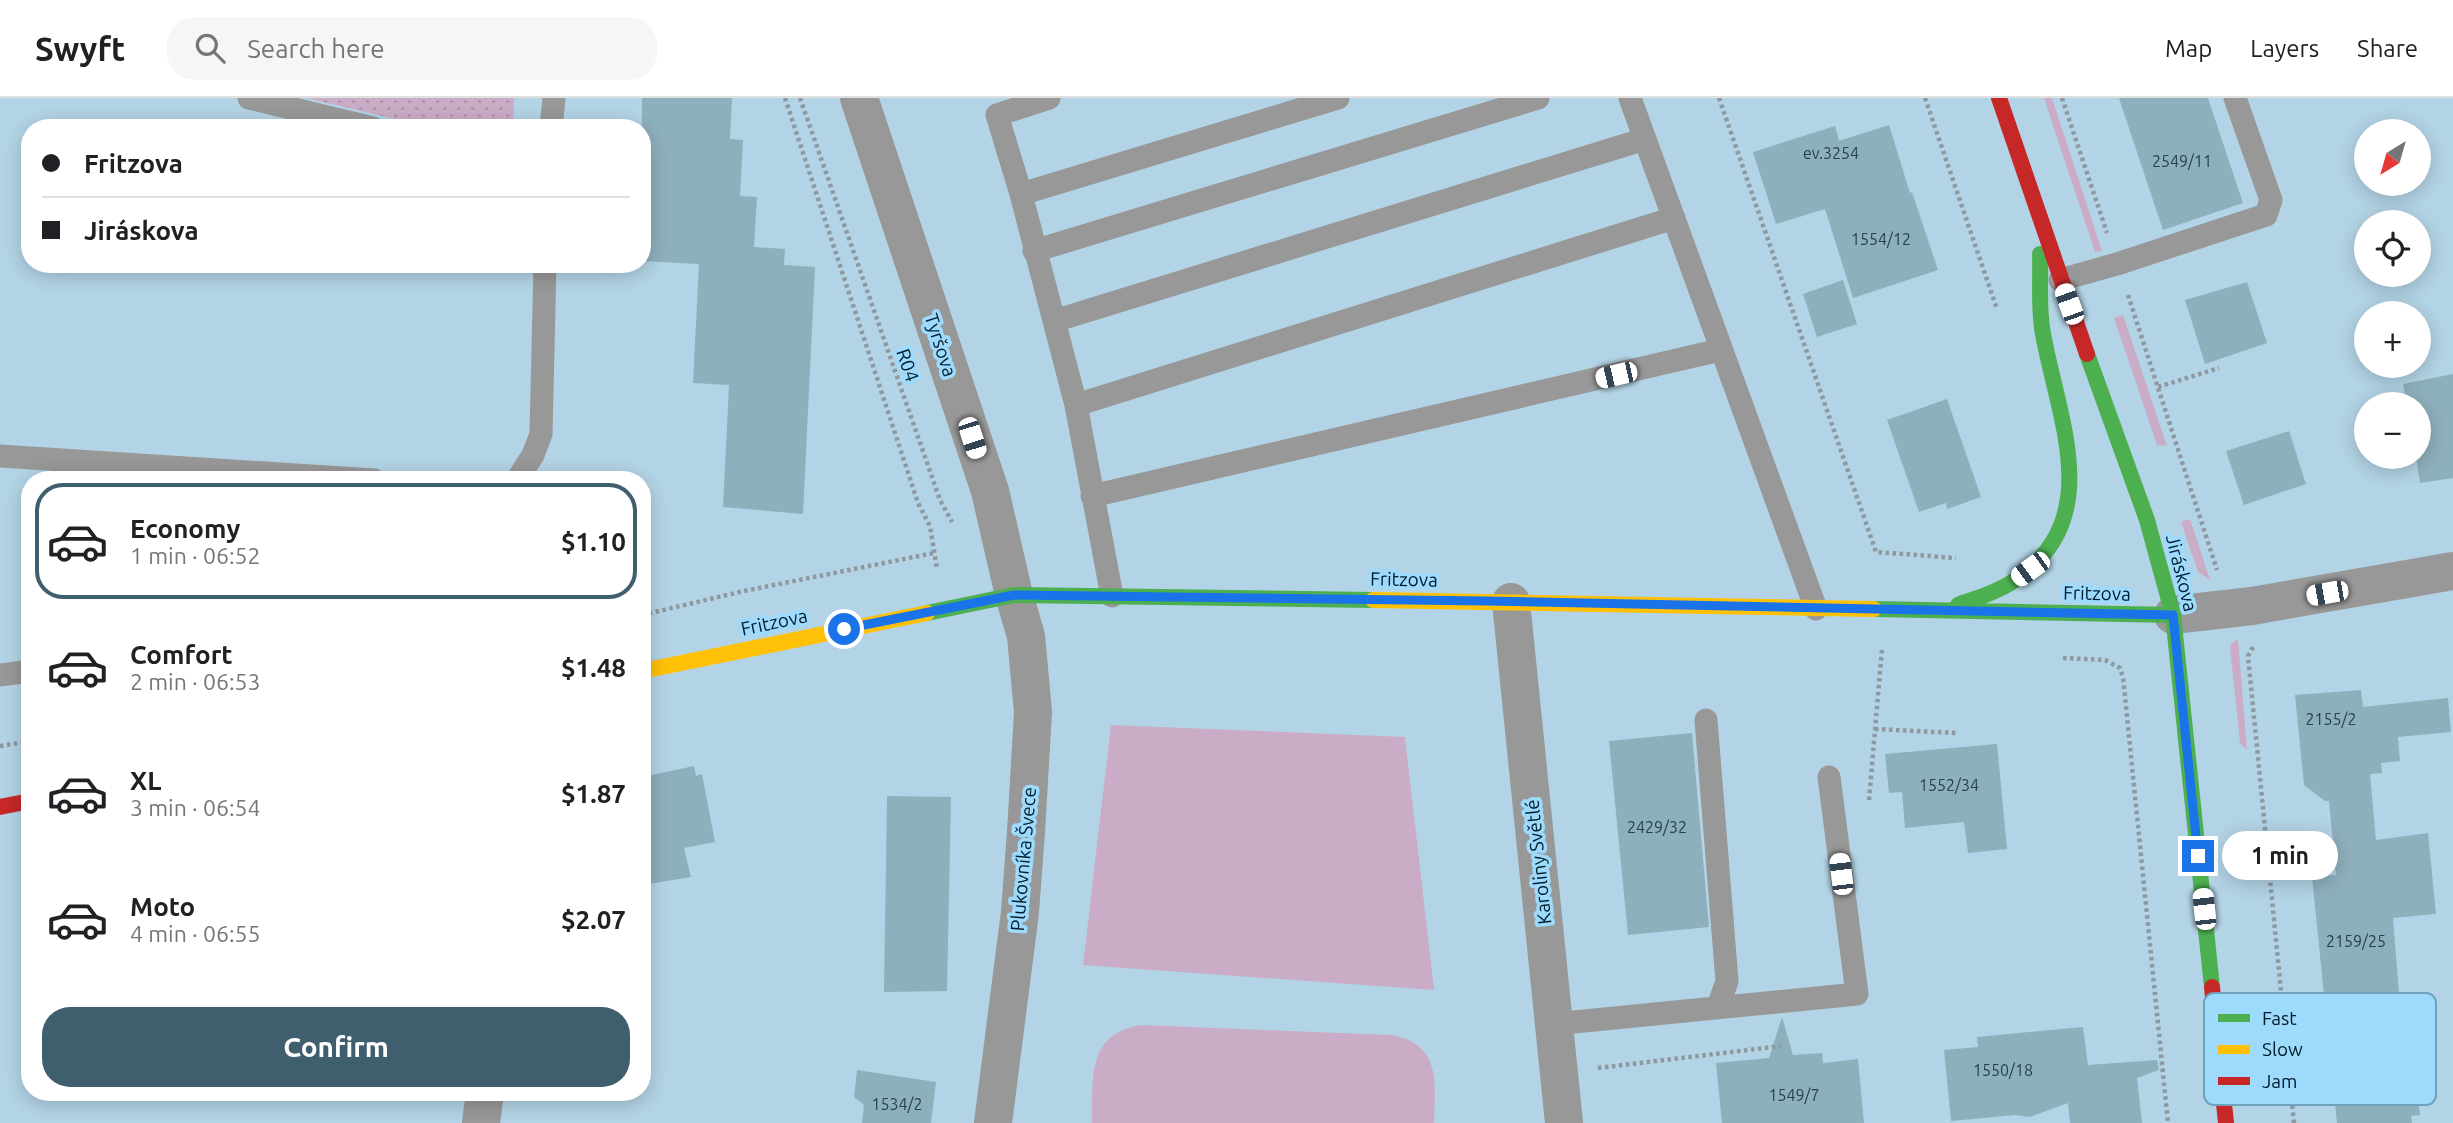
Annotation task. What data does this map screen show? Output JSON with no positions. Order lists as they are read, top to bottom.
{
  "streets": {
    "street": [
      "Tyršova",
      "Jiráskova",
      "Fritzova",
      "Plukovníka Švece",
      "Karoliny Světlé"
    ],
    "path": ["R04"]
  },
  "crossings": [
    ["Tyršova", "Fritzova"],
    ["Tyršova", "Plukovníka Švece"],
    ["Jiráskova", "Fritzova"],
    ["Fritzova", "Plukovníka Švece"],
    ["Fritzova", "Karoliny Světlé"]
  ],
  "house_numbers": [
    "ev.3254",
    "2549/11",
    "1554/12",
    "2155/2",
    "1552/34",
    "2429/32",
    "2159/25",
    "1550/18",
    "1549/7",
    "1534/2"
  ],
  "legend": ["Fast", "Slow", "Jam"],
  "north": "bottom left",
  "page": {
    "header": "Swyft",
    "search": "Search here",
    "nav": ["Map", "Layers", "Share"],
    "map_buttons": ["+", "−"],
    "banner": ["Fritzova", "Jiráskova"],
    "list": [
      {
        "name": "Economy",
        "note": "1 min · 06:52",
        "value": "$1.10"
      },
      {
        "name": "Comfort",
        "note": "2 min · 06:53",
        "value": "$1.48"
      },
      {
        "name": "XL",
        "note": "3 min · 06:54",
        "value": "$1.87"
      },
      {
        "name": "Moto",
        "note": "4 min · 06:55",
        "value": "$2.07"
      }
    ],
    "bubble": "1 min",
    "buttons": "Confirm"
  }
}
